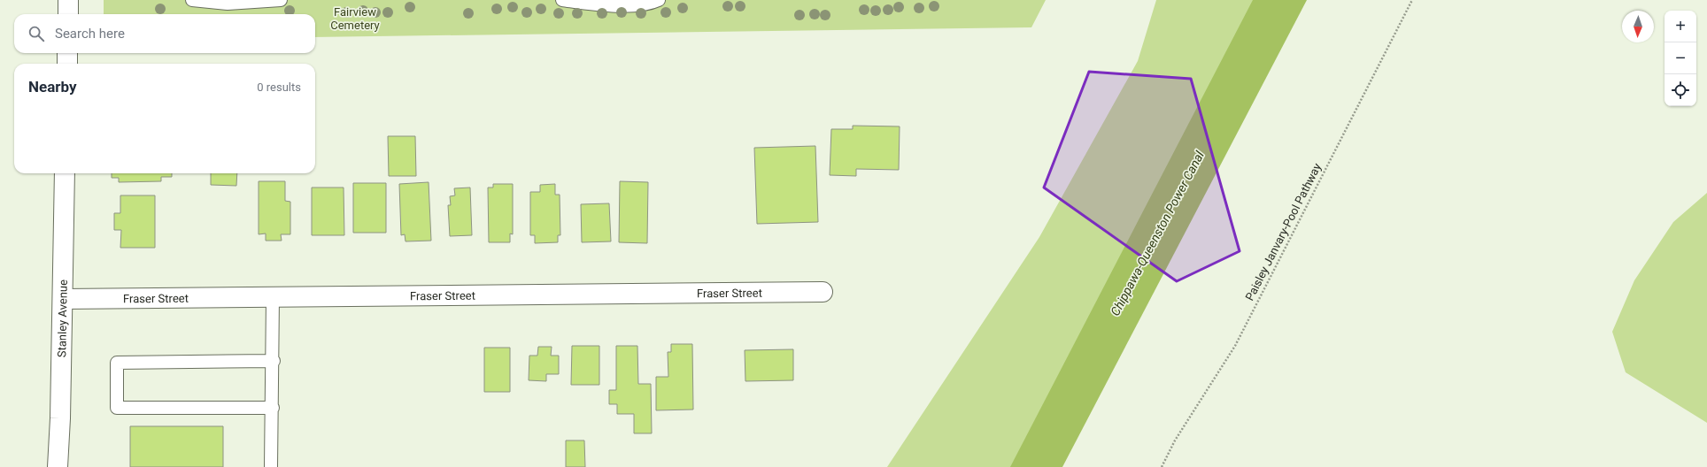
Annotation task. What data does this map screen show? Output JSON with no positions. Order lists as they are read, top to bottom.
{
  "streets": {
    "street": ["Fraser Street", "Stanley Avenue"],
    "path": ["Paisley Janvary-Pool Pathway"]
  },
  "crossings": [
    ["Fraser Street", "Stanley Avenue"]
  ],
  "water": ["Chippawa-Queenston Power Canal"],
  "parks": ["Fairview Cemetery"],
  "north": "bottom",
  "page": {
    "map_buttons": ["+", "−"],
    "search": "Search here",
    "heading": ["Nearby", "0 results"]
  }
}
